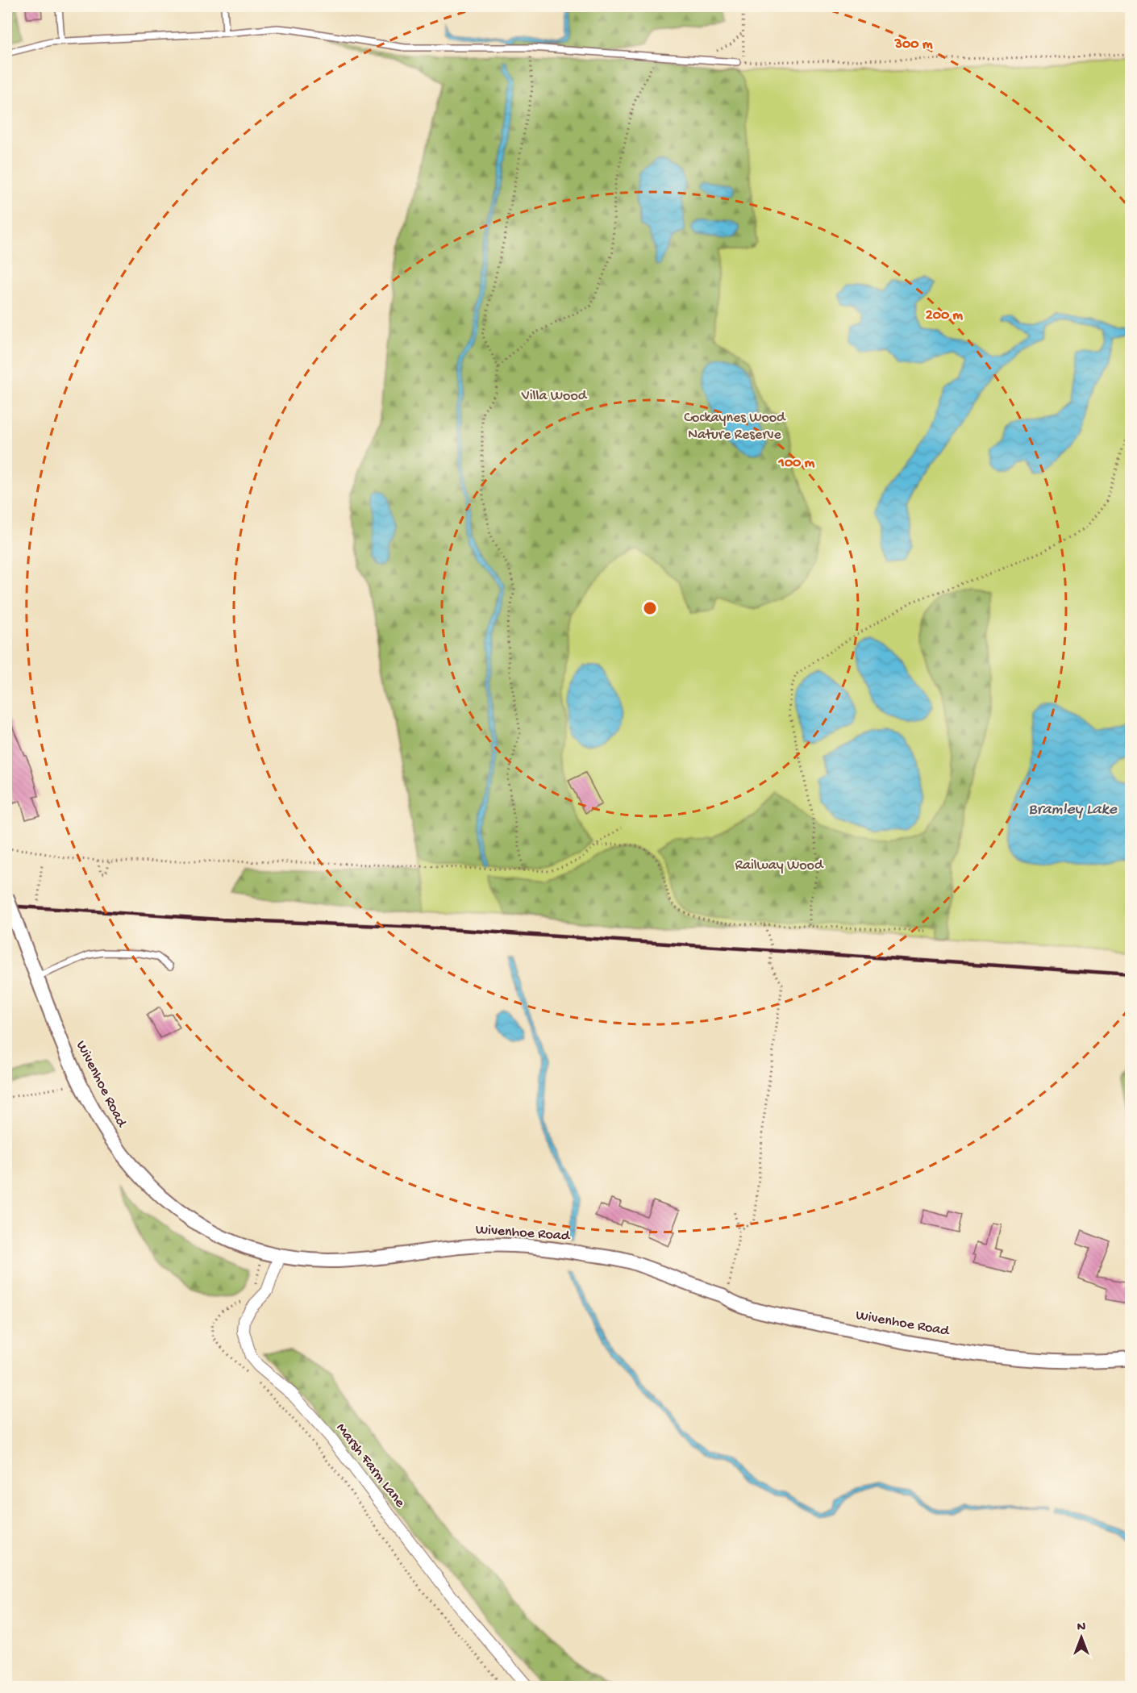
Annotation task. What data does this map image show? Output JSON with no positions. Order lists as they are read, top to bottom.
{
  "streets": {
    "street": ["Wivenhoe Road", "Marsh Farm Lane"]
  },
  "crossings": [
    ["Wivenhoe Road", "Marsh Farm Lane"]
  ],
  "water": ["Bramley Lake"],
  "parks": ["Villa Wood", "Cockaynes Wood Nature Reserve", "Railway Wood"],
  "north": "top",
  "rings": ["300 m", "200 m", "100 m"]
}
